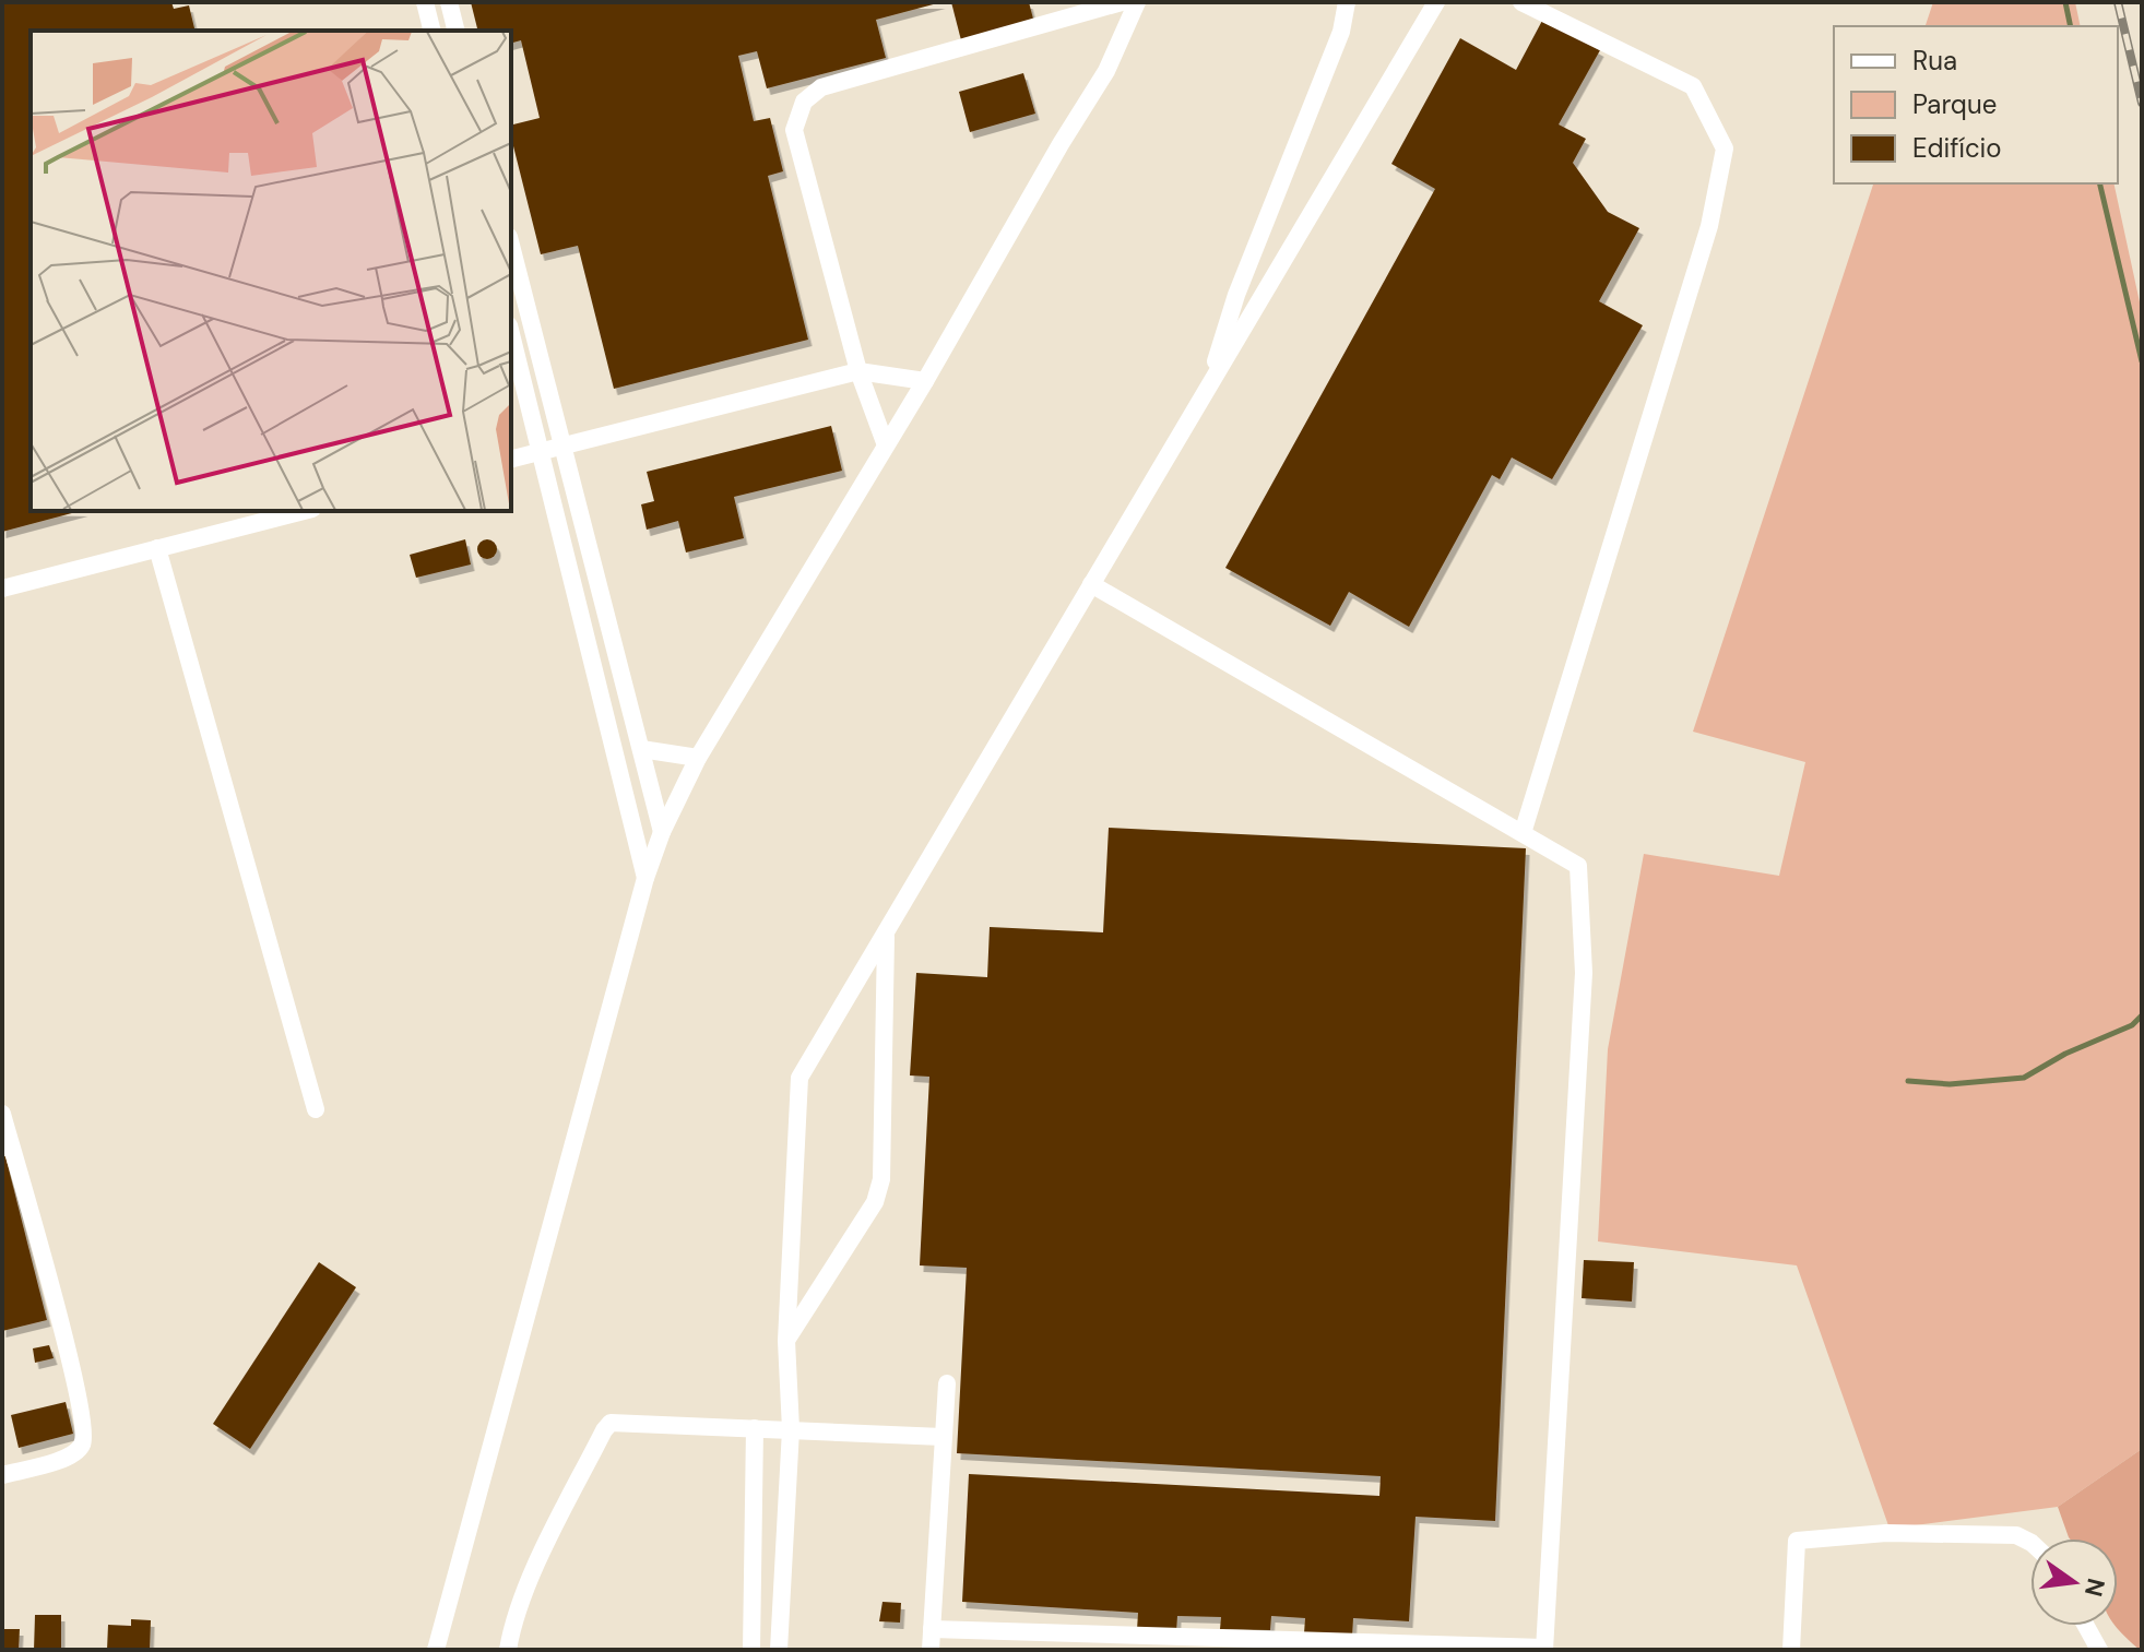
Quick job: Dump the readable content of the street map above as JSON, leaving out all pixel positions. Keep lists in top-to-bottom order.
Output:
{
  "legend": ["Rua", "Parque", "Edifício"],
  "north": "right"
}
